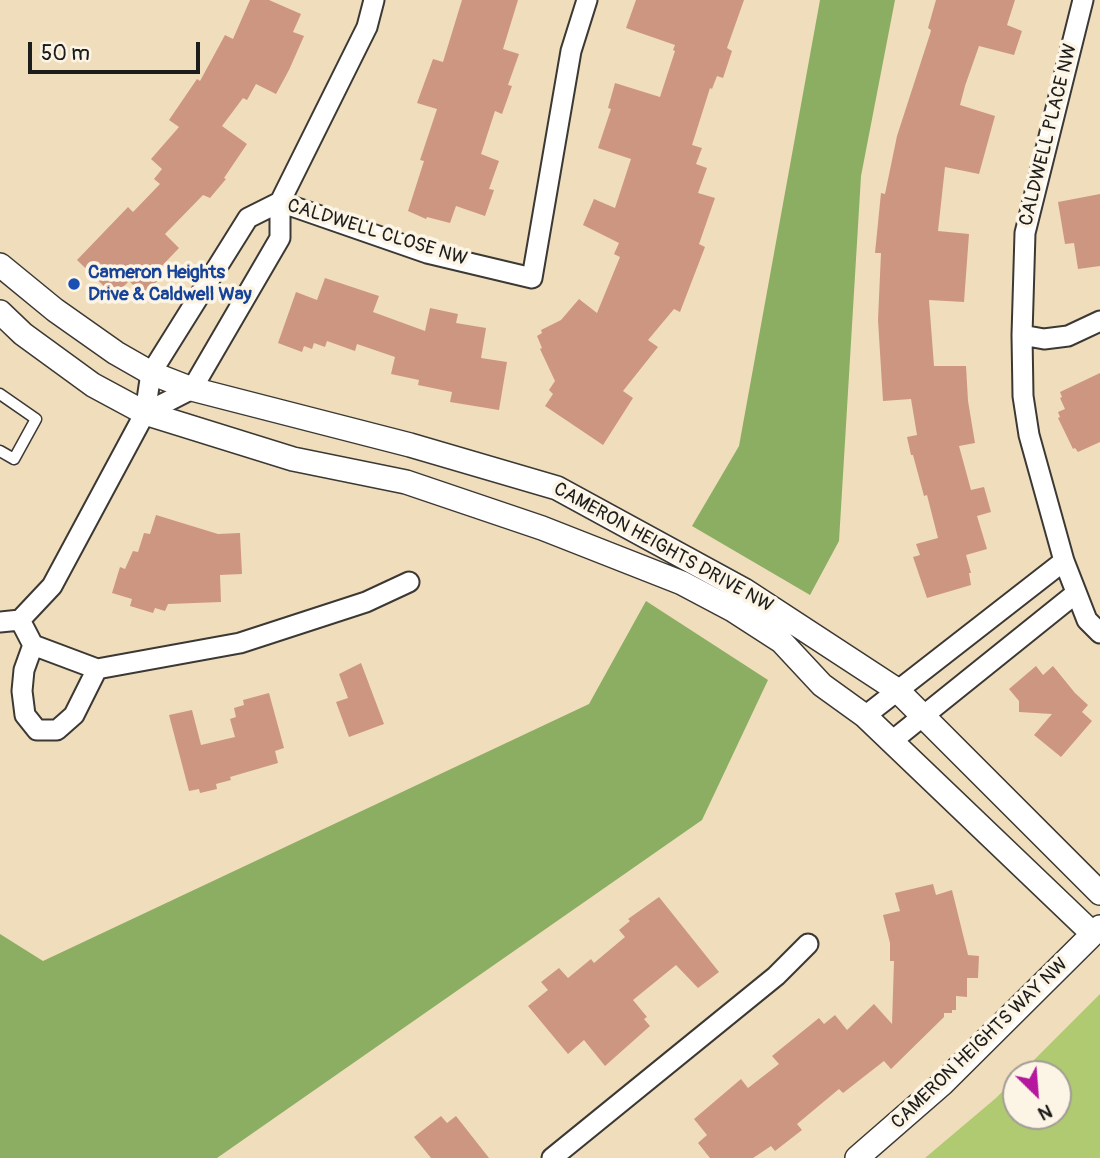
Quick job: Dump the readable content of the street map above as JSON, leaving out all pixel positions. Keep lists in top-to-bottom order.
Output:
{
  "streets": {
    "street": [
      "CALDWELL PLACE NW",
      "CALDWELL CLOSE NW",
      "CAMERON HEIGHTS DRIVE NW",
      "CAMERON HEIGHTS WAY NW"
    ]
  },
  "crossings": [
    ["CALDWELL CLOSE NW", "CAMERON HEIGHTS DRIVE NW"],
    ["CAMERON HEIGHTS DRIVE NW", "CAMERON HEIGHTS WAY NW"]
  ],
  "places": ["Cameron Heights Drive & Caldwell Way"],
  "scale_bar": "50 m",
  "north": "bottom right"
}
